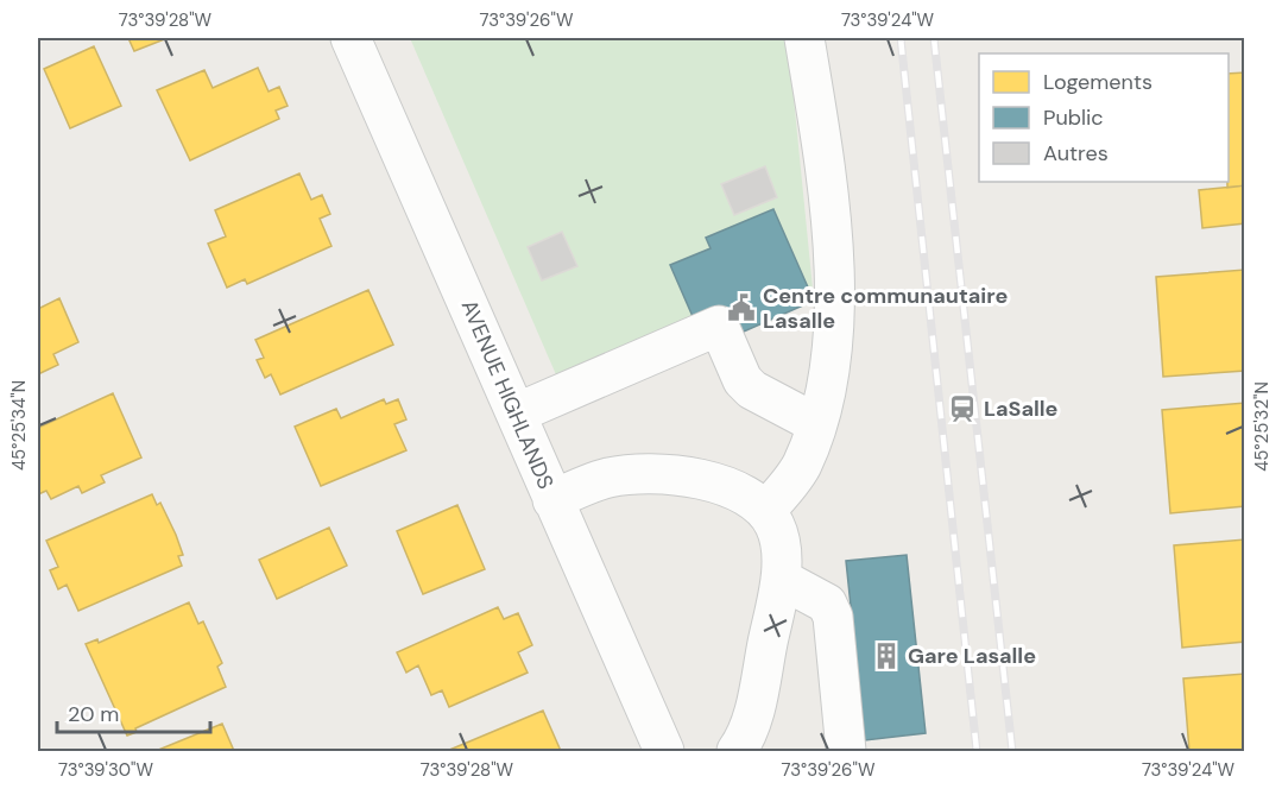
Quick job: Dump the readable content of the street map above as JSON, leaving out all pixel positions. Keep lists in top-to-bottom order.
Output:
{
  "streets": {
    "street": ["AVENUE HIGHLANDS"]
  },
  "places": {
    "public building": ["Centre communautaire Lasalle"],
    "station": ["LaSalle"],
    "building": ["Gare Lasalle"]
  },
  "legend": ["Logements", "Public", "Autres"],
  "scale_bar": "20 m",
  "coordinates": [
    "73°39'28\"W",
    "73°39'26\"W",
    "73°39'24\"W",
    "45°25'34\"N",
    "45°25'32\"N",
    "73°39'30\"W"
  ]
}
